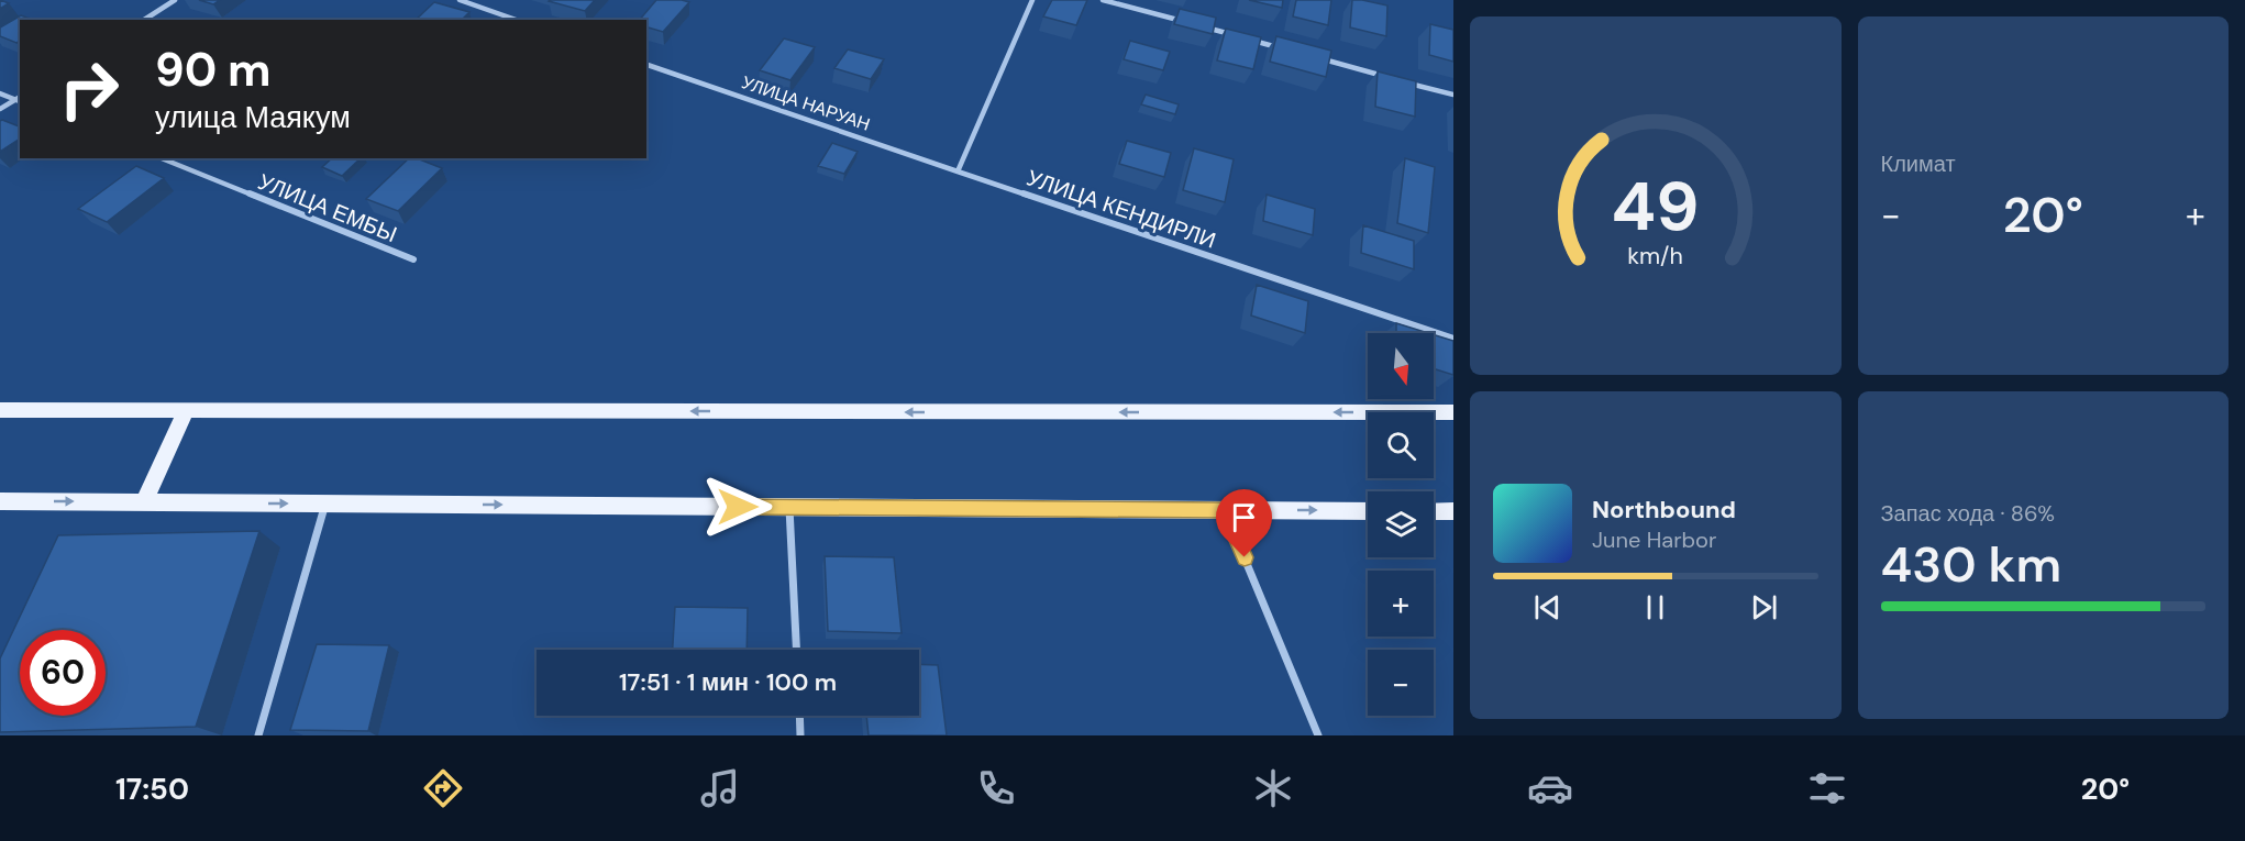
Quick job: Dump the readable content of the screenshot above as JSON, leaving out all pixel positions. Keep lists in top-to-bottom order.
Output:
{
  "streets": {
    "street": ["УЛИЦА НАРУАН", "УЛИЦА ЕМБЫ", "УЛИЦА КЕНДИРЛИ"]
  },
  "crossings": [
    ["УЛИЦА НАРУАН", "УЛИЦА КЕНДИРЛИ"]
  ],
  "north": "bottom",
  "page": {
    "tile": [
      "Климат",
      ["Запас хода · 86%", "430 km"]
    ],
    "turn": ["90 m", "улица Маякум"],
    "heat": ["−", "20°", "+"],
    "map_buttons": ["+", "−"],
    "song": ["Northbound", "June Harbor"],
    "limit": "60",
    "trip": "17:51 · 1 мин · 100 m",
    "tabs": ["17:50", "20°"],
    "gauge": ["49", "km/h"]
  }
}
